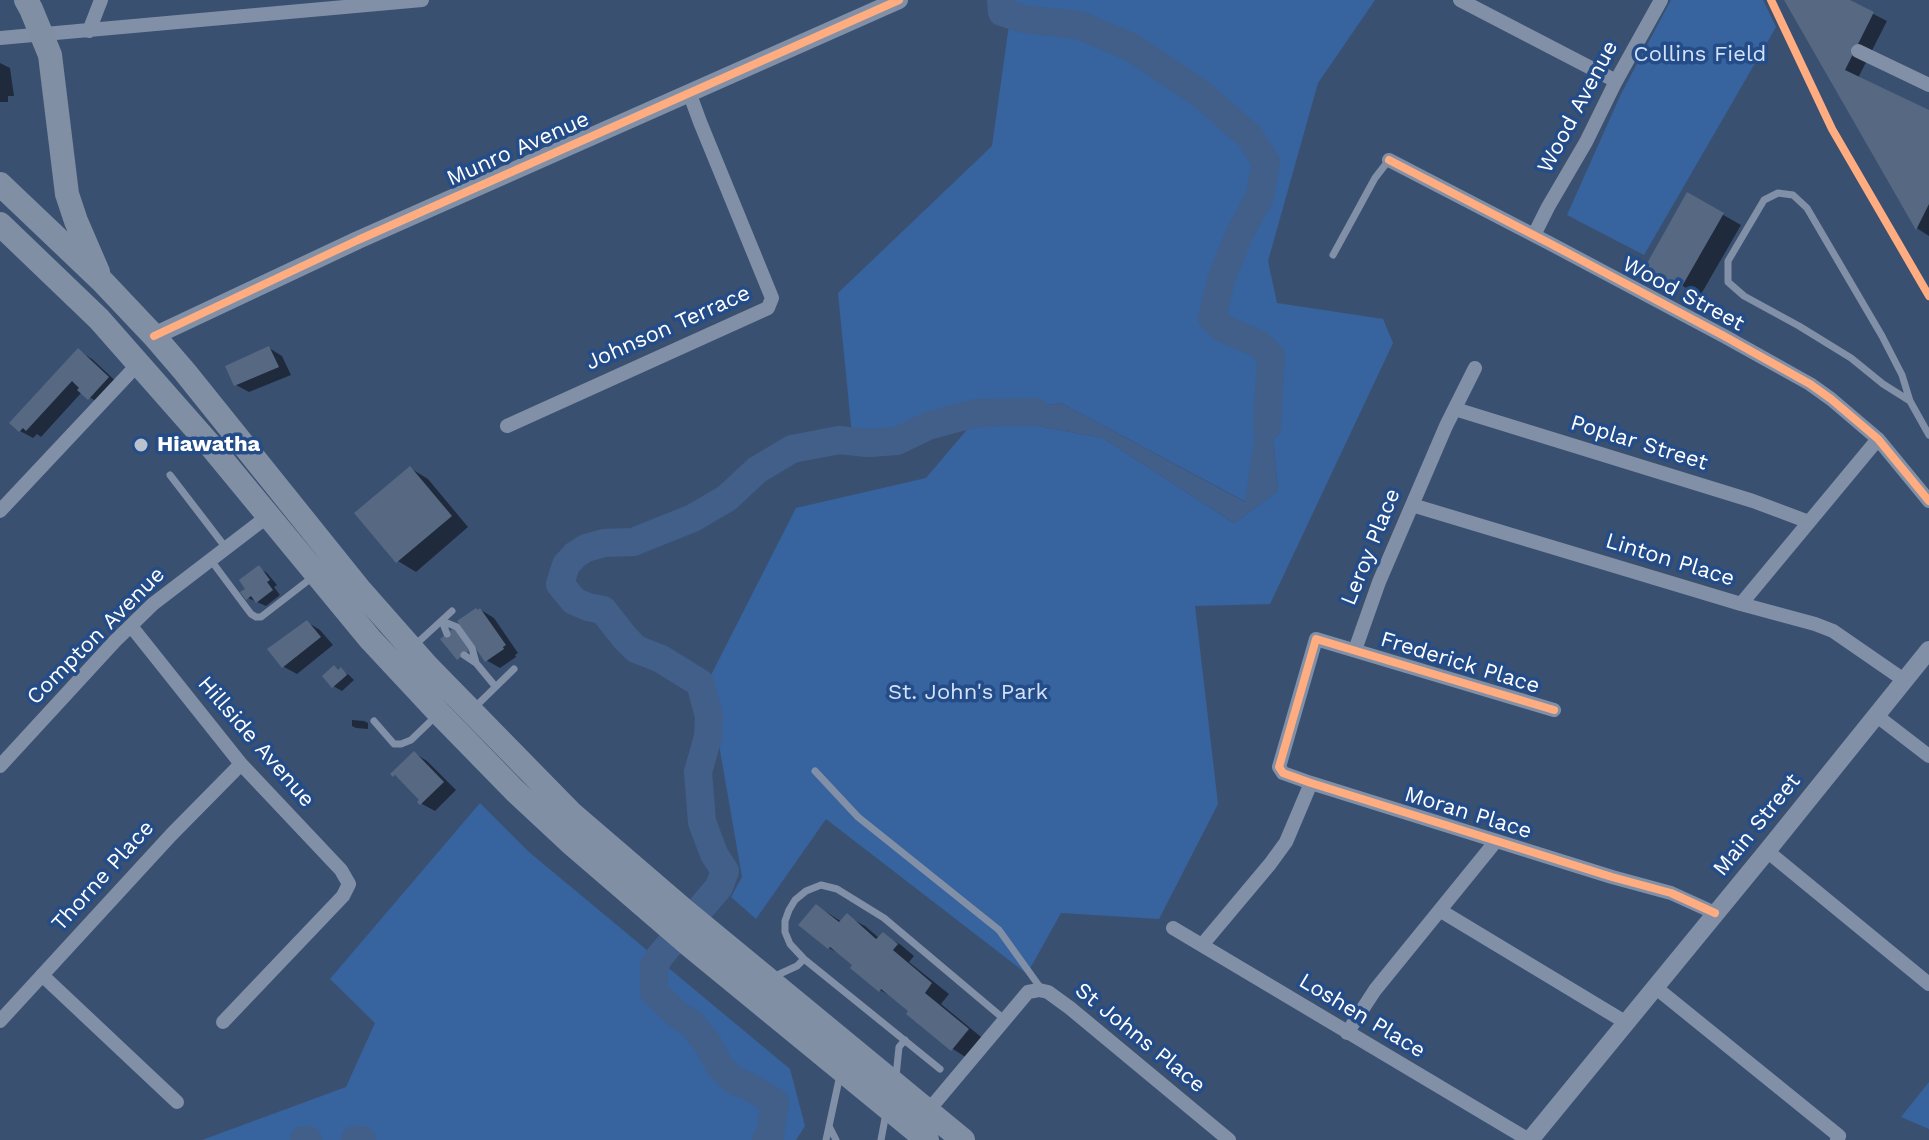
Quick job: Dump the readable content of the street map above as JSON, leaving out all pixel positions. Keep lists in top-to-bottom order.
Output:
{
  "streets": {
    "street": [
      "Wood Avenue",
      "Munro Avenue",
      "Wood Street",
      "Johnson Terrace",
      "Poplar Street",
      "Leroy Place",
      "Linton Place",
      "Compton Avenue",
      "Frederick Place",
      "Hillside Avenue",
      "Moran Place",
      "Main Street",
      "Thorne Place",
      "Loshen Place",
      "St Johns Place"
    ]
  },
  "crossings": [
    ["Wood Avenue", "Wood Street"],
    ["Munro Avenue", "Johnson Terrace"],
    ["Poplar Street", "Leroy Place"],
    ["Leroy Place", "Linton Place"],
    ["Leroy Place", "Frederick Place"],
    ["Leroy Place", "Moran Place"],
    ["Linton Place", "Main Street"],
    ["Compton Avenue", "Hillside Avenue"],
    ["Frederick Place", "Moran Place"],
    ["Hillside Avenue", "Thorne Place"],
    ["Moran Place", "Main Street"],
    ["Main Street", "Loshen Place"]
  ],
  "parks": ["Collins Field", "St. John's Park"],
  "places": ["Hiawatha"]
}
